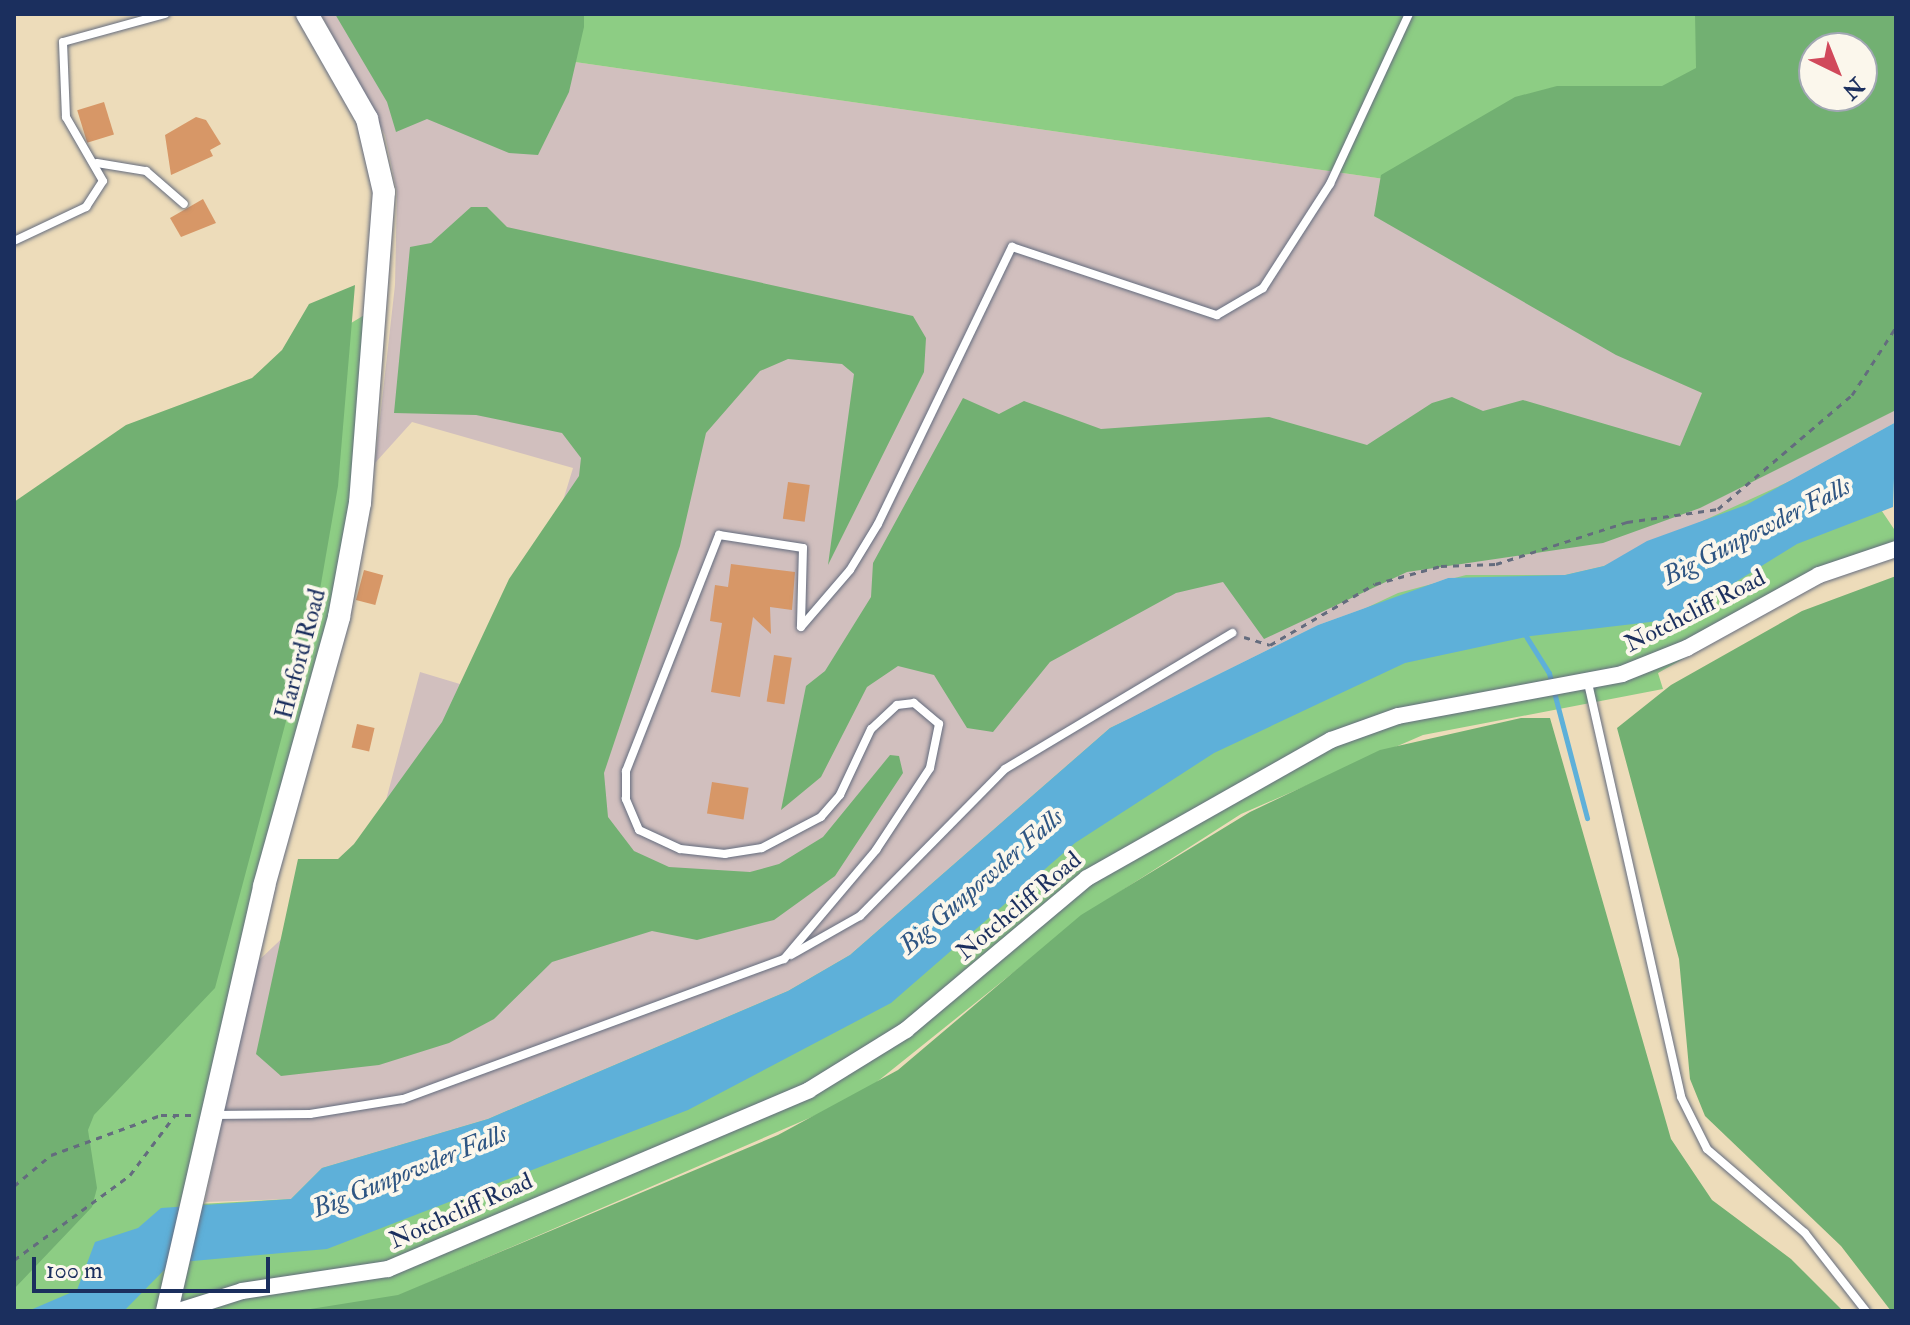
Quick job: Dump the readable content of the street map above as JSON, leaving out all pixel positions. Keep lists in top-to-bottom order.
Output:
{
  "streets": {
    "main road": ["Harford Road"],
    "street": ["Notchcliff Road"]
  },
  "water": ["Big Gunpowder Falls"],
  "scale_bar": "100 m",
  "north": "bottom right"
}
